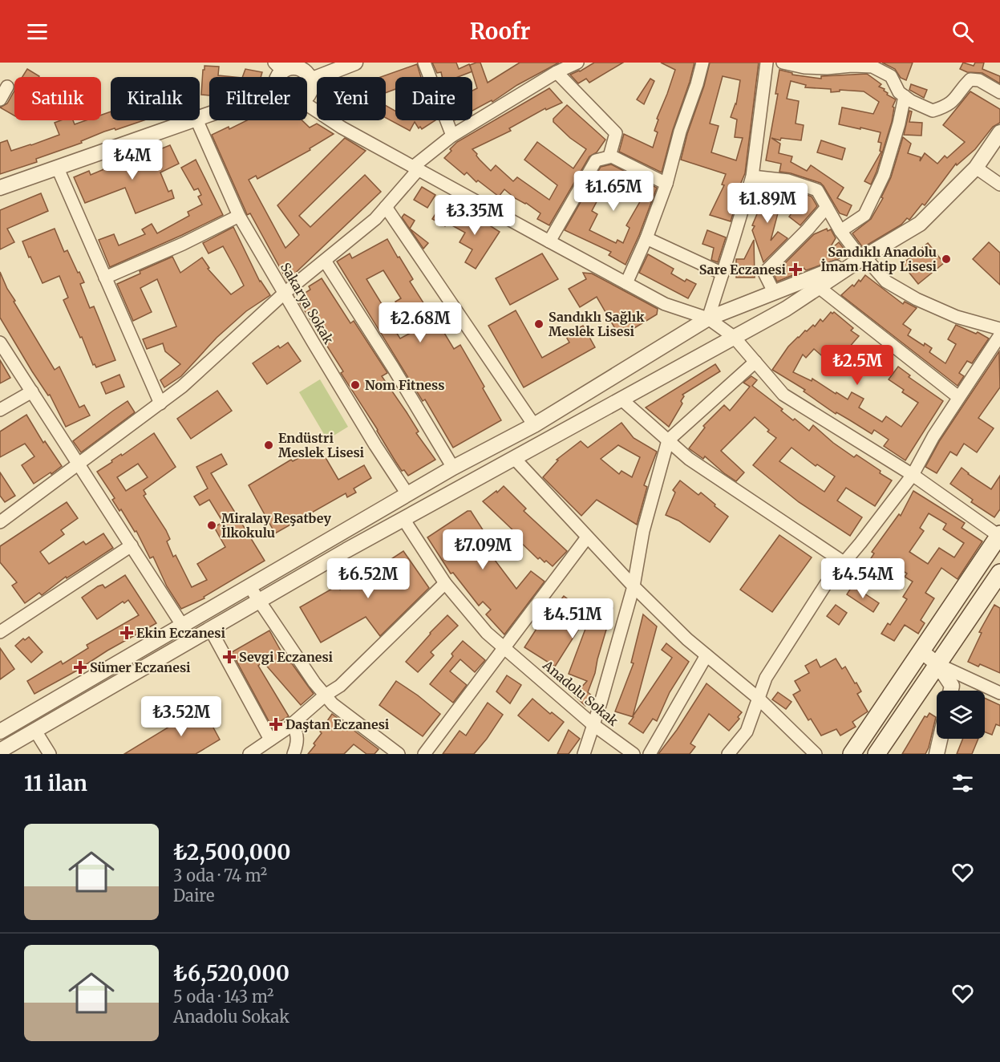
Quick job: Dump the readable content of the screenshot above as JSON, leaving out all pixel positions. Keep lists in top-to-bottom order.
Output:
{
  "streets": {
    "street": ["Sakarya Sokak", "Anadolu Sokak"]
  },
  "places": {
    "other": [
      "Sandıklı Anadolu İmam Hatip Lisesi",
      "Sandıklı Sağlık Meslek Lisesi",
      "Nom Fitness",
      "Endüstri Meslek Lisesi",
      "Miralay Reşatbey İlkokulu"
    ],
    "health": [
      "Sare Eczanesi",
      "Ekin Eczanesi",
      "Sevgi Eczanesi",
      "Sümer Eczanesi",
      "Daştan Eczanesi"
    ]
  },
  "page": {
    "header": "Roofr",
    "chip": [
      "Satılık",
      "Kiralık",
      "Filtreler",
      "Yeni",
      "Daire"
    ],
    "price": [
      "₺4M",
      "₺1.65M",
      "₺1.89M",
      "₺3.35M",
      "₺2.68M",
      "₺2.5M",
      "₺7.09M",
      "₺6.52M",
      "₺4.54M",
      "₺4.51M",
      "₺3.52M"
    ],
    "heading": "11 ilan",
    "list": [
      {
        "name": "₺2,500,000",
        "note": "3 oda · 74 m² · Daire"
      },
      {
        "name": "₺6,520,000",
        "note": "5 oda · 143 m² · Anadolu Sokak"
      }
    ]
  }
}
